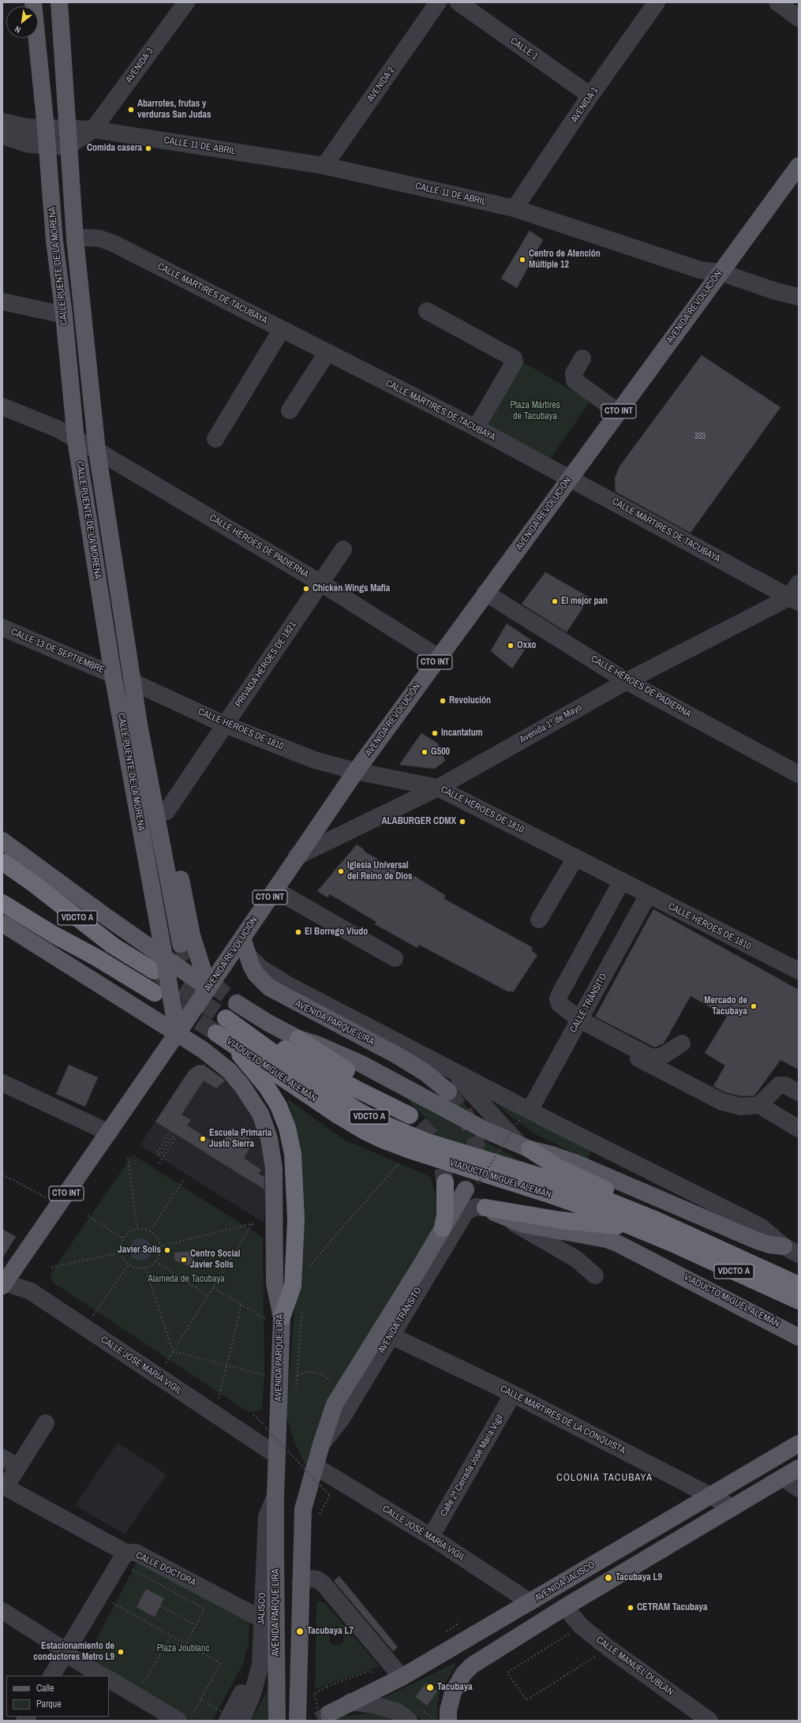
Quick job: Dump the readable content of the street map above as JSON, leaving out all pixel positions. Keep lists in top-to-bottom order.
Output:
{
  "streets": {
    "highway": ["VDCTO A", "VIADUCTO MIGUEL ALEMÁN"],
    "main road": [
      "CALLE PUENTE DE LA MORENA",
      "AVENIDA REVOLUCIÓN",
      "CTO INT",
      "AVENIDA PARQUE LIRA",
      "AVENIDA JALISCO"
    ],
    "street": [
      "CALLE 1",
      "AVENIDA 3",
      "AVENIDA 2",
      "AVENIDA 1",
      "CALLE 11 DE ABRIL",
      "CALLE MÁRTIRES DE TACUBAYA",
      "CALLE HÉROES DE PADIERNA",
      "CALLE 13 DE SEPTIEMBRE",
      "PRIVADA HÉROES DE 1821",
      "Avenida 1º de Mayo",
      "CALLE HÉROES DE 1810",
      "CALLE TRÁNSITO",
      "AVENIDA TRÁNSITO",
      "CALLE JOSÉ MARÍA VIGIL",
      "CALLE MÁRTIRES DE LA CONQUISTA",
      "Calle 2ª Cerrada José María Vigil",
      "CALLE DOCTORA",
      "JALISCO",
      "CALLE MANUEL DUBLÁN"
    ]
  },
  "crossings": [
    ["CALLE 1", "AVENIDA 1"],
    ["AVENIDA 3", "CALLE 11 DE ABRIL"],
    ["AVENIDA 2", "CALLE 11 DE ABRIL"],
    ["AVENIDA 1", "CALLE 11 DE ABRIL"],
    ["CALLE 11 DE ABRIL", "CALLE PUENTE DE LA MORENA"],
    ["CALLE 11 DE ABRIL", "AVENIDA REVOLUCIÓN"],
    ["CALLE PUENTE DE LA MORENA", "CALLE MÁRTIRES DE TACUBAYA"],
    ["CALLE PUENTE DE LA MORENA", "AVENIDA REVOLUCIÓN"],
    ["CALLE PUENTE DE LA MORENA", "CALLE HÉROES DE PADIERNA"],
    ["CALLE PUENTE DE LA MORENA", "CALLE 13 DE SEPTIEMBRE"],
    ["CALLE PUENTE DE LA MORENA", "PRIVADA HÉROES DE 1821"],
    ["CALLE PUENTE DE LA MORENA", "CALLE HÉROES DE 1810"],
    ["CALLE PUENTE DE LA MORENA", "AVENIDA PARQUE LIRA"],
    ["CALLE MÁRTIRES DE TACUBAYA", "AVENIDA REVOLUCIÓN"],
    ["CALLE MÁRTIRES DE TACUBAYA", "Avenida 1º de Mayo"],
    ["AVENIDA REVOLUCIÓN", "CALLE HÉROES DE PADIERNA"],
    ["AVENIDA REVOLUCIÓN", "Avenida 1º de Mayo"],
    ["AVENIDA REVOLUCIÓN", "CALLE HÉROES DE 1810"],
    ["AVENIDA REVOLUCIÓN", "AVENIDA PARQUE LIRA"],
    ["AVENIDA REVOLUCIÓN", "CALLE JOSÉ MARÍA VIGIL"],
    ["CALLE HÉROES DE PADIERNA", "PRIVADA HÉROES DE 1821"],
    ["CALLE HÉROES DE PADIERNA", "Avenida 1º de Mayo"],
    ["PRIVADA HÉROES DE 1821", "CALLE HÉROES DE 1810"],
    ["Avenida 1º de Mayo", "CALLE HÉROES DE 1810"],
    ["CALLE HÉROES DE 1810", "CALLE TRÁNSITO"],
    ["AVENIDA PARQUE LIRA", "CALLE JOSÉ MARÍA VIGIL"],
    ["AVENIDA PARQUE LIRA", "JALISCO"],
    ["VIADUCTO MIGUEL ALEMÁN", "AVENIDA TRÁNSITO"],
    ["AVENIDA TRÁNSITO", "CALLE MÁRTIRES DE LA CONQUISTA"],
    ["CALLE JOSÉ MARÍA VIGIL", "Calle 2ª Cerrada José María Vigil"],
    ["CALLE JOSÉ MARÍA VIGIL", "AVENIDA JALISCO"],
    ["CALLE MÁRTIRES DE LA CONQUISTA", "Calle 2ª Cerrada José María Vigil"],
    ["CALLE MÁRTIRES DE LA CONQUISTA", "AVENIDA JALISCO"],
    ["CALLE DOCTORA", "JALISCO"]
  ],
  "districts": ["COLONIA TACUBAYA"],
  "parks": ["Plaza Mártires de Tacubaya", "Alameda de Tacubaya", "Plaza Joublanc"],
  "places": [
    "Abarrotes, frutas y verduras San Judas",
    "Comida casera",
    "Centro de Atención Múltiple 12",
    "Chicken Wings Mafia",
    "El mejor pan",
    "Oxxo",
    "Revolución",
    "Incantatum",
    "G500",
    "ALABURGER CDMX",
    "Iglesia Universal del Reino de Dios",
    "El Borrego Viudo",
    "Mercado de Tacubaya",
    "Escuela Primaria Justo Sierra",
    "Javier Solís",
    "Centro Social Javier Solís",
    "Tacubaya L9",
    "CETRAM Tacubaya",
    "Tacubaya L7",
    "Estacionamiento de conductores Metro L9",
    "Tacubaya"
  ],
  "house_numbers": ["333"],
  "legend": ["Calle", "Parque"],
  "north": "bottom left"
}
